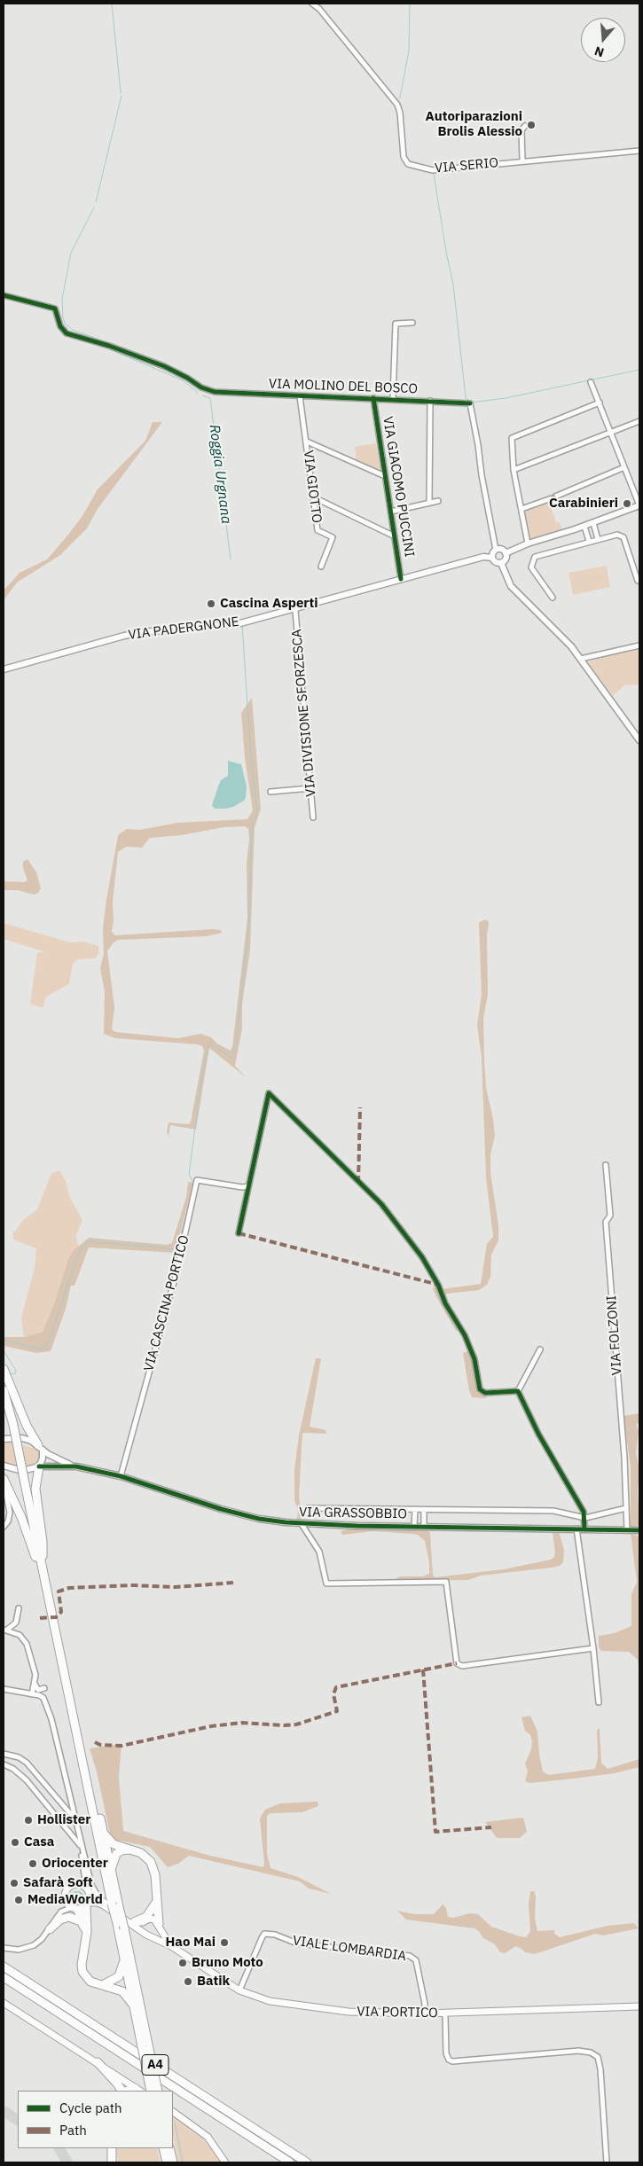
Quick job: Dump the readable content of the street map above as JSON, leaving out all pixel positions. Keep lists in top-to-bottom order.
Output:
{
  "streets": {
    "highway": ["A4"],
    "main road": ["VIA PORTICO"],
    "street": [
      "VIA SERIO",
      "VIA MOLINO DEL BOSCO",
      "VIA GIOTTO",
      "VIA GIACOMO PUCCINI",
      "VIA PADERGNONE",
      "VIA DIVISIONE SFORZESCA",
      "VIA CASCINA PORTICO",
      "VIA FOLZONI",
      "VIA GRASSOBBIO",
      "VIALE LOMBARDIA"
    ]
  },
  "crossings": [
    ["VIA MOLINO DEL BOSCO", "VIA GIOTTO"],
    ["VIA MOLINO DEL BOSCO", "VIA GIACOMO PUCCINI"],
    ["VIA MOLINO DEL BOSCO", "VIA PADERGNONE"],
    ["VIA GIACOMO PUCCINI", "VIA PADERGNONE"],
    ["VIA PADERGNONE", "VIA DIVISIONE SFORZESCA"],
    ["VIA CASCINA PORTICO", "VIA GRASSOBBIO"],
    ["VIA FOLZONI", "VIA GRASSOBBIO"],
    ["VIALE LOMBARDIA", "VIA PORTICO"]
  ],
  "water": ["Roggia Urgnana"],
  "places": [
    "Autoriparazioni Brolis Alessio",
    "Carabinieri",
    "Cascina Asperti",
    "Hollister",
    "Casa",
    "Oriocenter",
    "Safarà Soft",
    "MediaWorld",
    "Hao Mai",
    "Bruno Moto",
    "Batik"
  ],
  "legend": ["Cycle path", "Path"],
  "north": "bottom"
}
